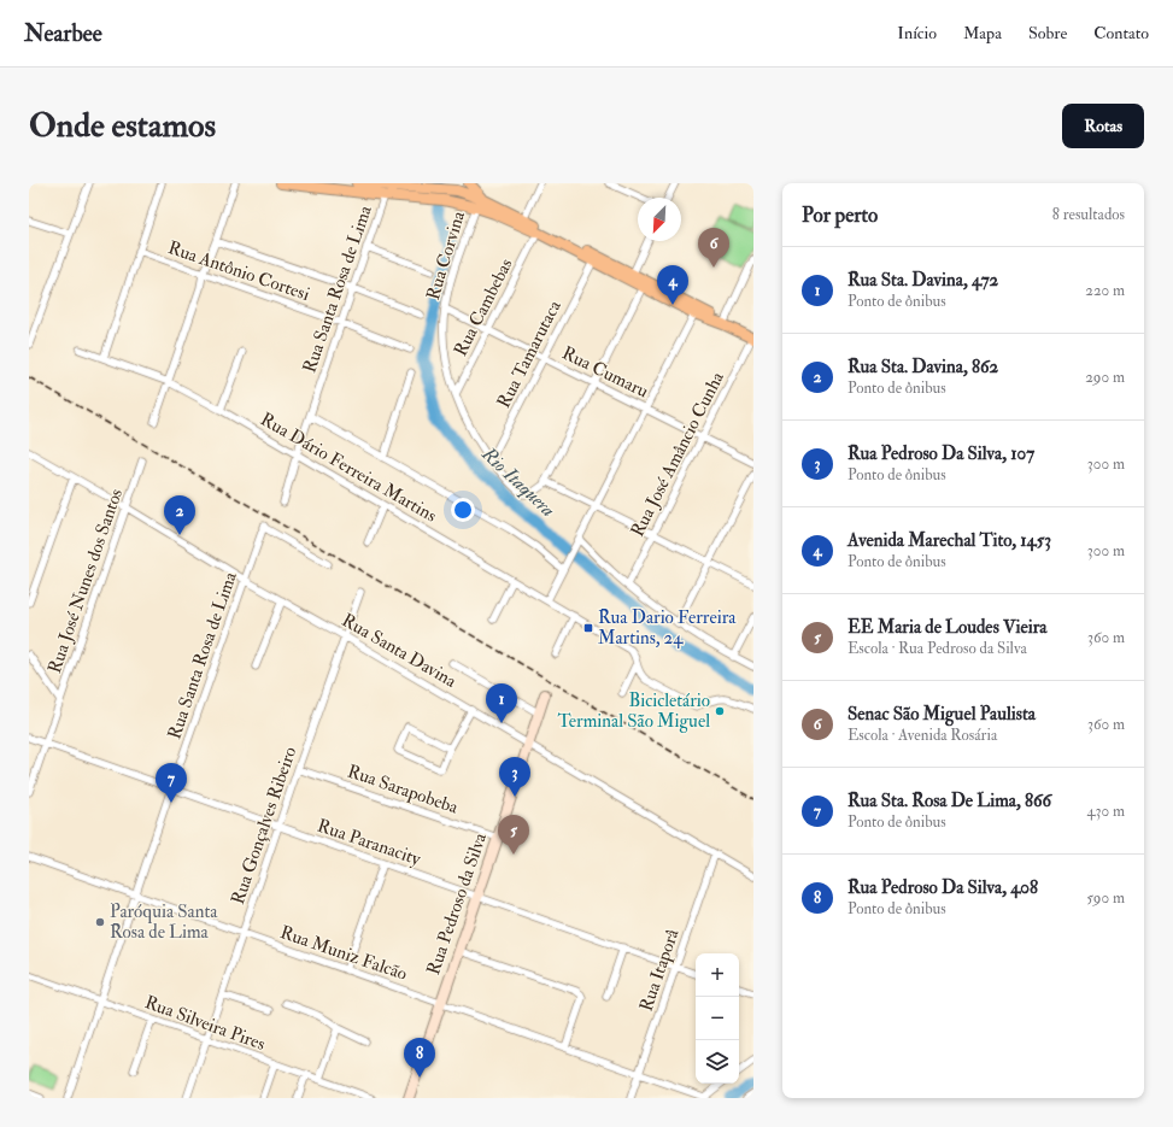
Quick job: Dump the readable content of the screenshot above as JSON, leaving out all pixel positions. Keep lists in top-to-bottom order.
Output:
{
  "streets": {
    "street": [
      "Rua Corvina",
      "Rua Antônio Cortesi",
      "Rua Santa Rosa de Lima",
      "Rua Cambebas",
      "Rua Tamarutaca",
      "Rua Cumaru",
      "Rua José Amâncio Cunha",
      "Rua Dário Ferreira Martins",
      "Rua José Nunes dos Santos",
      "Rua Santa Davina",
      "Rua Sarapobeba",
      "Rua Gonçalves Ribeiro",
      "Rua Paranacity",
      "Rua Pedroso da Silva",
      "Rua Muniz Falcão",
      "Rua Itaporâ",
      "Rua Silveira Pires"
    ]
  },
  "crossings": [
    ["Rua Corvina", "Rua Cambebas"],
    ["Rua Corvina", "Rua Tamarutaca"],
    ["Rua Corvina", "Rua Cumaru"],
    ["Rua Antônio Cortesi", "Rua Santa Rosa de Lima"],
    ["Rua Santa Rosa de Lima", "Rua Dário Ferreira Martins"],
    ["Rua Santa Rosa de Lima", "Rua Santa Davina"],
    ["Rua Santa Rosa de Lima", "Rua Paranacity"],
    ["Rua Santa Rosa de Lima", "Rua Muniz Falcão"],
    ["Rua Santa Rosa de Lima", "Rua Silveira Pires"],
    ["Rua Cambebas", "Rua Cumaru"],
    ["Rua Tamarutaca", "Rua Cumaru"],
    ["Rua Cumaru", "Rua José Amâncio Cunha"],
    ["Rua José Nunes dos Santos", "Rua Santa Davina"],
    ["Rua José Nunes dos Santos", "Rua Paranacity"],
    ["Rua Santa Davina", "Rua Gonçalves Ribeiro"],
    ["Rua Santa Davina", "Rua Pedroso da Silva"],
    ["Rua Santa Davina", "Rua Itaporâ"],
    ["Rua Sarapobeba", "Rua Gonçalves Ribeiro"],
    ["Rua Sarapobeba", "Rua Pedroso da Silva"],
    ["Rua Gonçalves Ribeiro", "Rua Paranacity"],
    ["Rua Gonçalves Ribeiro", "Rua Muniz Falcão"],
    ["Rua Gonçalves Ribeiro", "Rua Silveira Pires"],
    ["Rua Paranacity", "Rua Pedroso da Silva"],
    ["Rua Paranacity", "Rua Itaporâ"],
    ["Rua Pedroso da Silva", "Rua Muniz Falcão"],
    ["Rua Muniz Falcão", "Rua Itaporâ"]
  ],
  "water": ["Rio Itaquera"],
  "places": {
    "transit": ["Rua Dario Ferreira Martins, 24"],
    "other": ["Bicicletário Terminal São Miguel", "Paróquia Santa Rosa de Lima"]
  },
  "north": "bottom left",
  "page": {
    "header": "Nearbee",
    "nav": [
      "Início",
      "Mapa",
      "Sobre",
      "Contato"
    ],
    "buttons": "Rotas",
    "title": "Onde estamos",
    "heading": ["Por perto", "8 resultados"],
    "pins": [
      "6",
      "4",
      "2",
      "1",
      "3",
      "7",
      "5",
      "8"
    ],
    "list": [
      {
        "mark": "1",
        "name": "Rua Sta. Davina, 472",
        "note": "Ponto de ônibus",
        "value": "220 m"
      },
      {
        "mark": "2",
        "name": "Rua Sta. Davina, 862",
        "note": "Ponto de ônibus",
        "value": "290 m"
      },
      {
        "mark": "3",
        "name": "Rua Pedroso Da Silva, 107",
        "note": "Ponto de ônibus",
        "value": "300 m"
      },
      {
        "mark": "4",
        "name": "Avenida Marechal Tito, 1453",
        "note": "Ponto de ônibus",
        "value": "300 m"
      },
      {
        "mark": "5",
        "name": "EE Maria de Loudes Vieira",
        "note": "Escola · Rua Pedroso da Silva",
        "value": "360 m"
      },
      {
        "mark": "6",
        "name": "Senac São Miguel Paulista",
        "note": "Escola · Avenida Rosária",
        "value": "360 m"
      },
      {
        "mark": "7",
        "name": "Rua Sta. Rosa De Lima, 866",
        "note": "Ponto de ônibus",
        "value": "430 m"
      },
      {
        "mark": "8",
        "name": "Rua Pedroso Da Silva, 408",
        "note": "Ponto de ônibus",
        "value": "590 m"
      }
    ],
    "map_buttons": ["+", "−"]
  }
}
